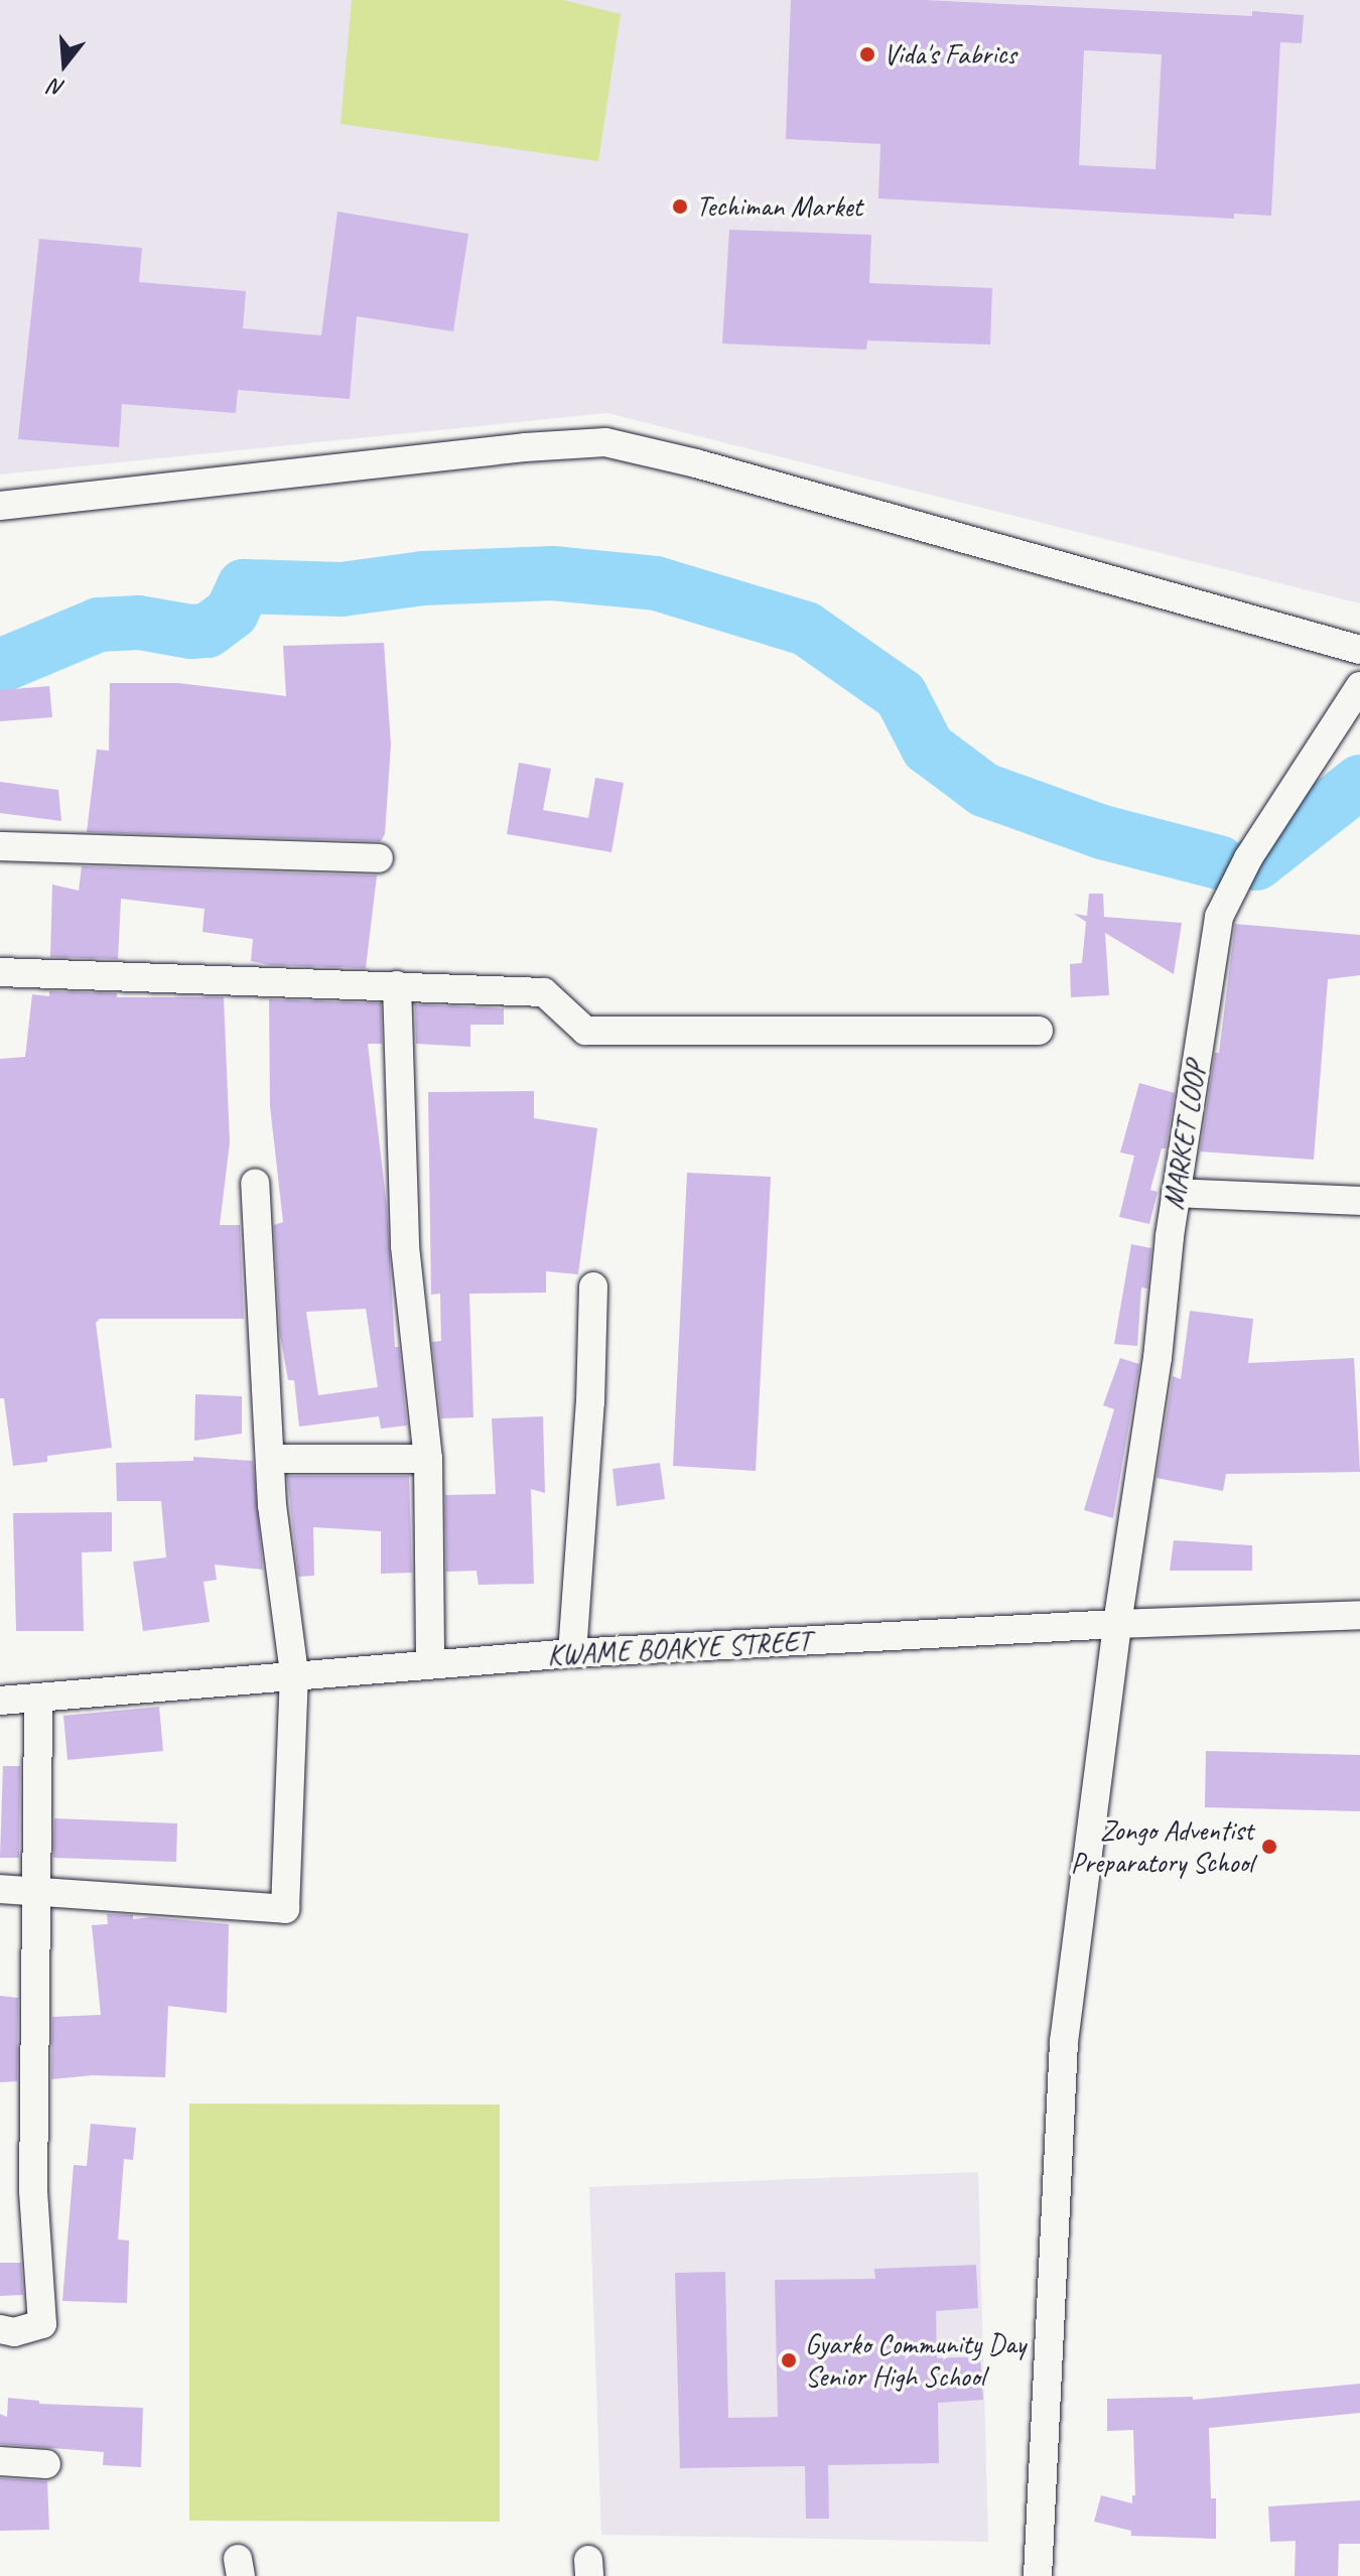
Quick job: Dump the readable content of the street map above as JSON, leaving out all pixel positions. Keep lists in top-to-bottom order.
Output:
{
  "streets": {
    "street": ["MARKET LOOP", "KWAME BOAKYE STREET"]
  },
  "crossings": [
    ["MARKET LOOP", "KWAME BOAKYE STREET"]
  ],
  "places": [
    "Vida's Fabrics",
    "Techiman Market",
    "Zongo Adventist Preparatory School",
    "Gyarko Community Day Senior High School"
  ],
  "north": "bottom"
}
